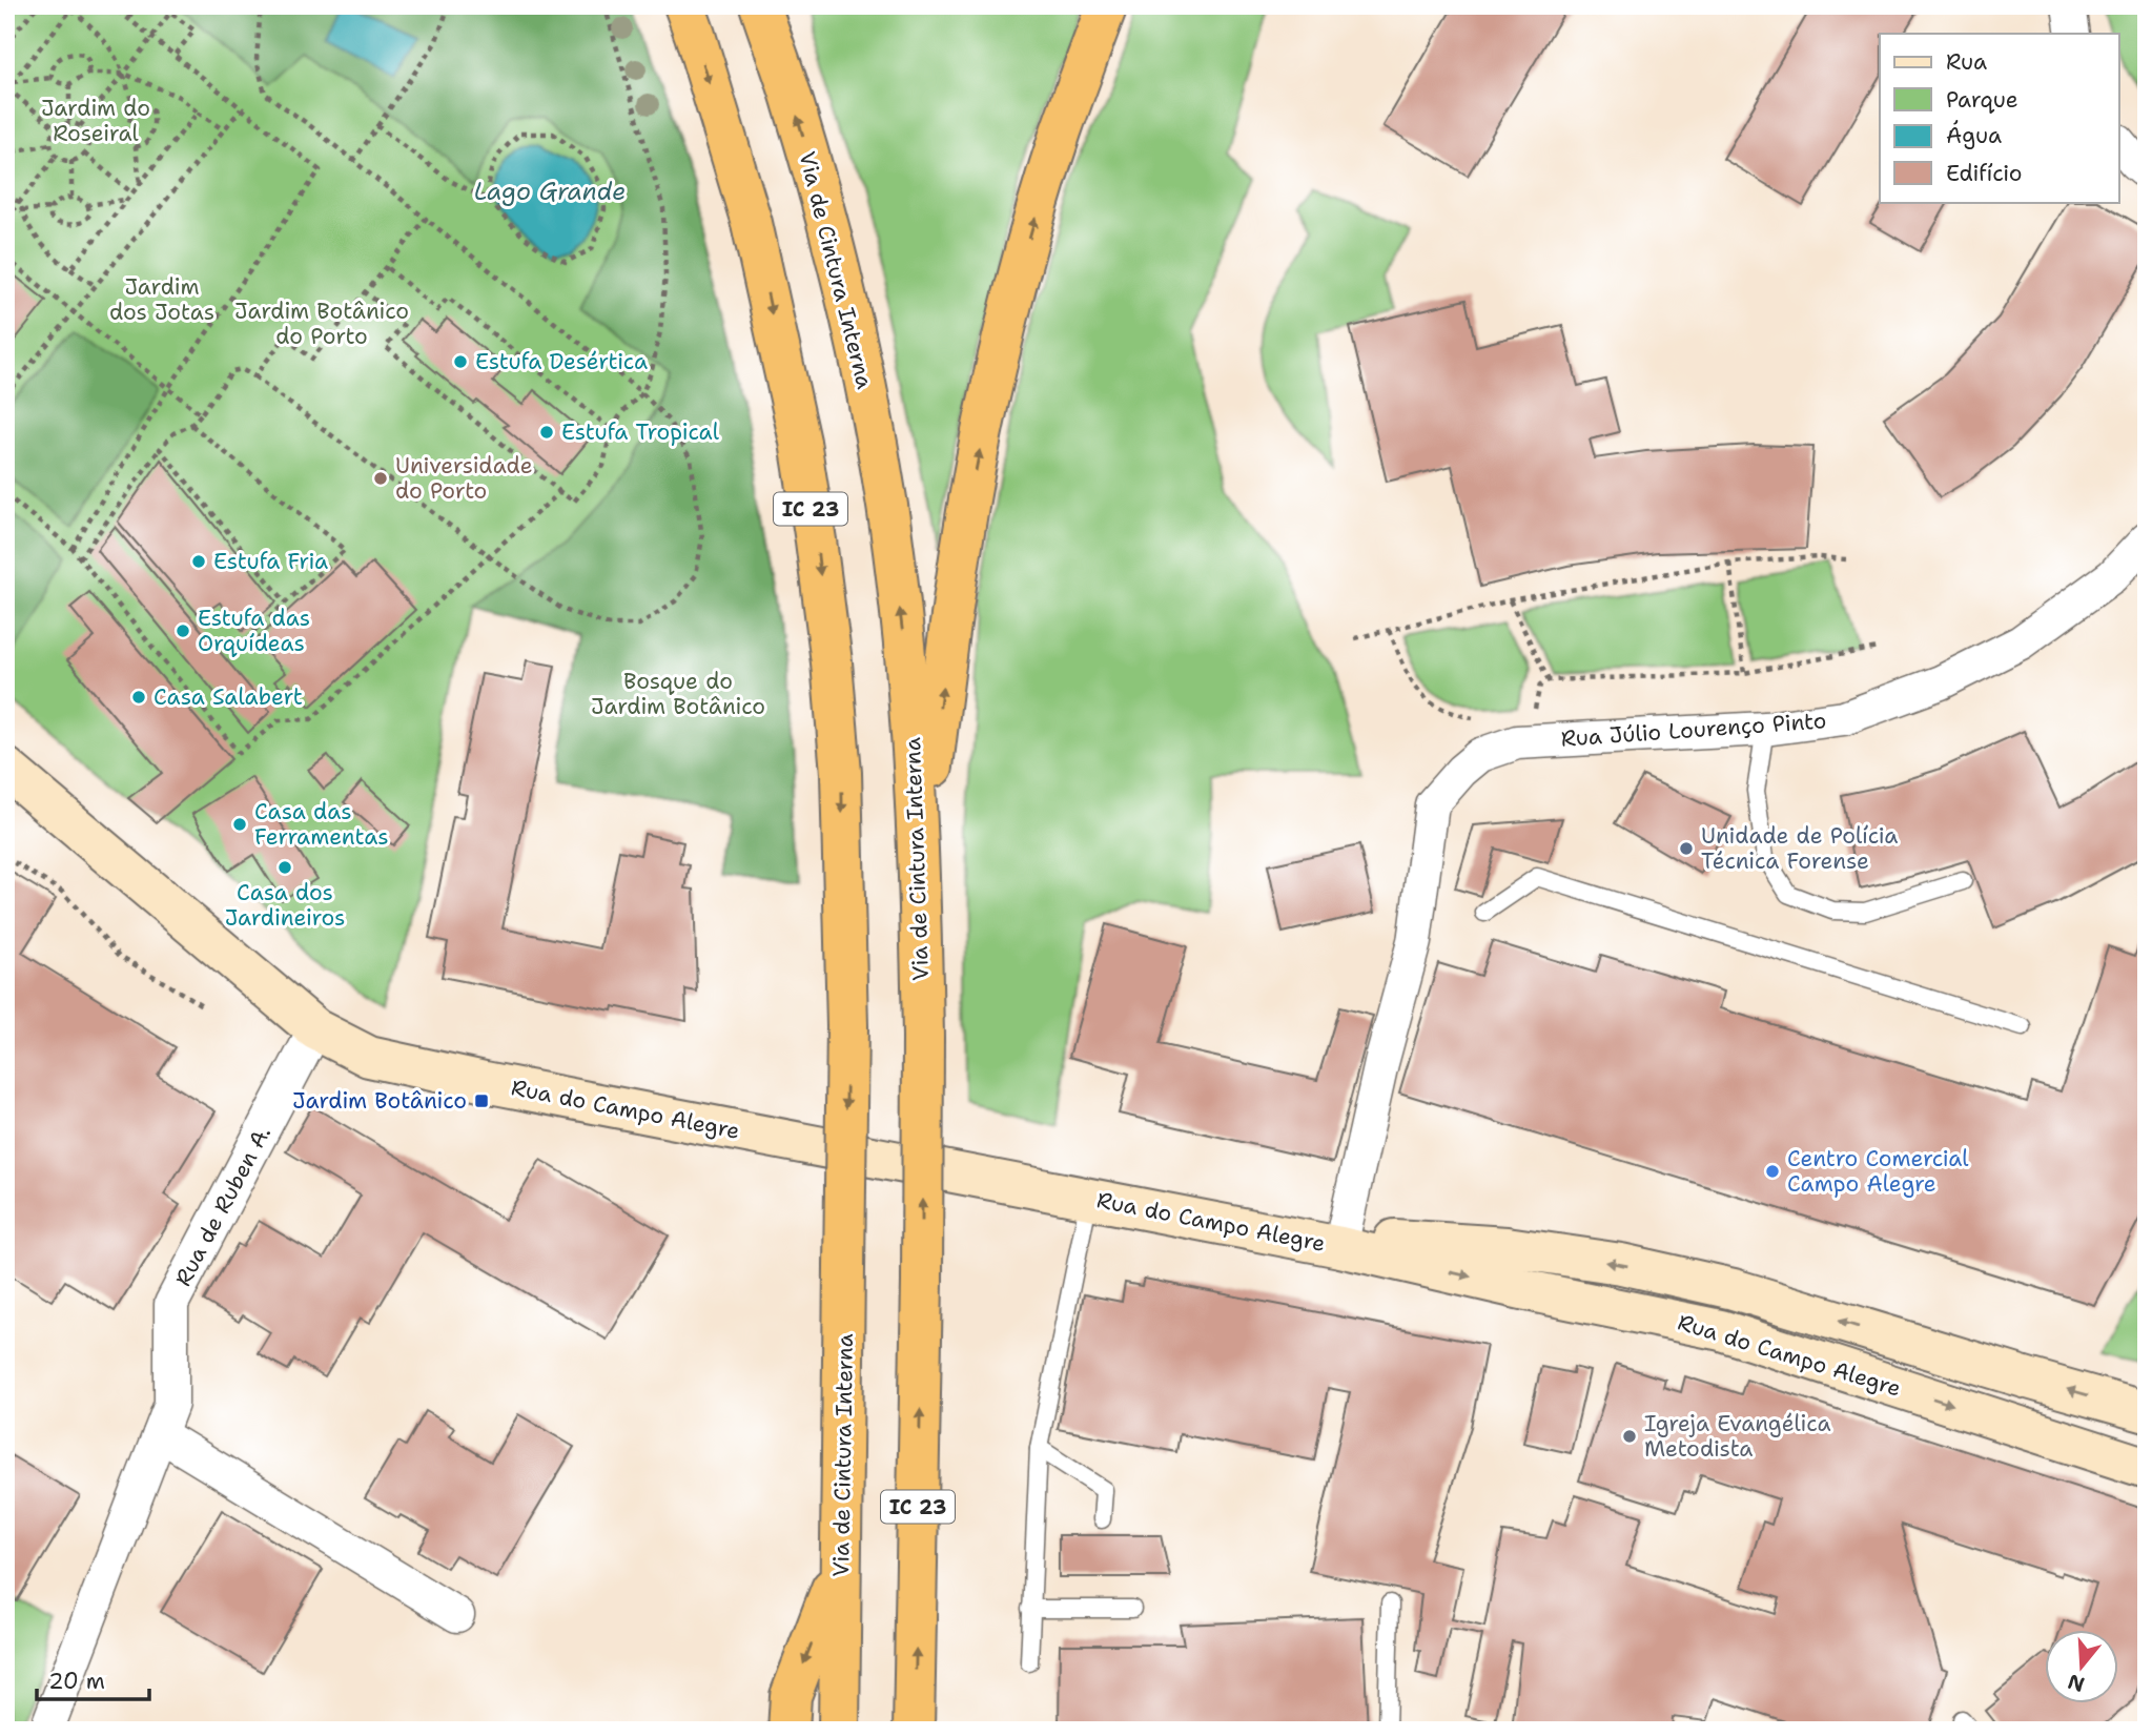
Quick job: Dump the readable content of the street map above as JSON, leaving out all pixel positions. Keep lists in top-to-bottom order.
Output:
{
  "streets": {
    "highway": ["Via de Cintura Interna", "IC 23"],
    "main road": ["Rua do Campo Alegre"],
    "street": ["Rua Júlio Lourenço Pinto", "Rua de Ruben A."]
  },
  "crossings": [
    ["Rua Júlio Lourenço Pinto", "Rua do Campo Alegre"],
    ["Rua do Campo Alegre", "Rua de Ruben A."]
  ],
  "water": ["Lago Grande"],
  "parks": [
    "Jardim do Roseiral",
    "Jardim dos Jotas",
    "Jardim Botânico do Porto",
    "Bosque do Jardim Botânico"
  ],
  "places": {
    "other": [
      "Estufa Desértica",
      "Estufa Tropical",
      "Universidade do Porto",
      "Estufa Fria",
      "Estufa das Orquídeas",
      "Casa Salabert",
      "Casa das Ferramentas",
      "Unidade de Polícia Técnica Forense",
      "Casa dos Jardineiros",
      "Centro Comercial Campo Alegre",
      "Igreja Evangélica Metodista"
    ],
    "transit": ["Jardim Botânico"]
  },
  "legend": [
    "Rua",
    "Parque",
    "Água",
    "Edifício"
  ],
  "scale_bar": "20 m",
  "north": "bottom"
}
